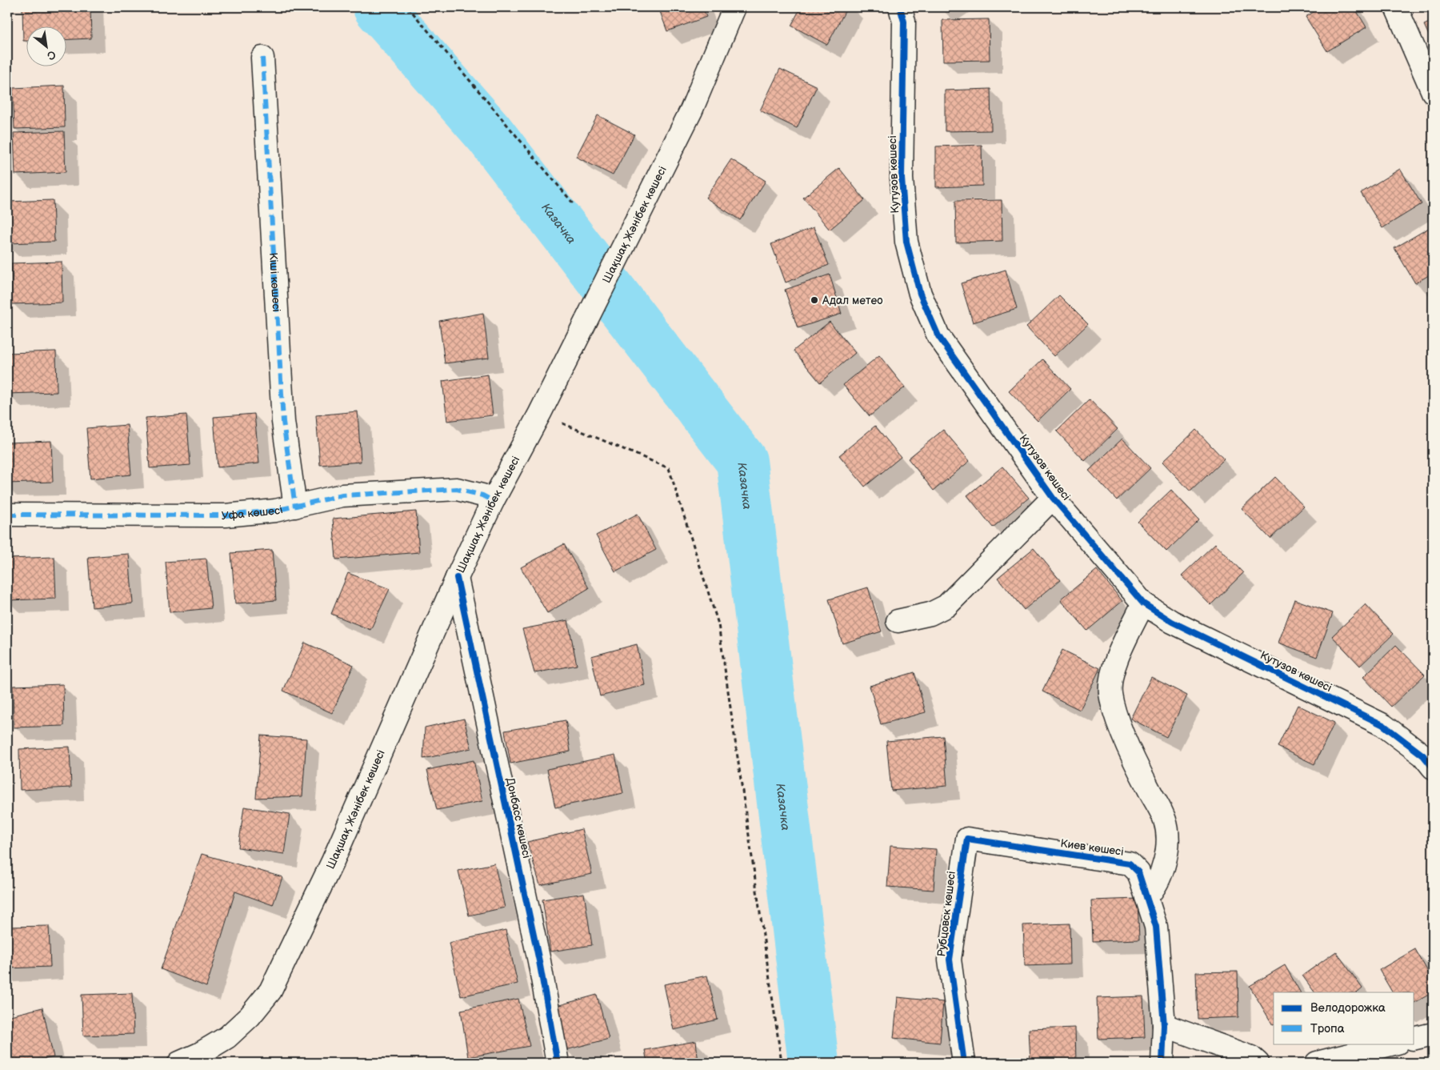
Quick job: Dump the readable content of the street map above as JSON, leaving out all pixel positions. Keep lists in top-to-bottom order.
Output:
{
  "streets": {
    "street": [
      "Кутузов көшесі",
      "Шақшақ Жәнібек көшесі",
      "Кіші көшесі",
      "Уфа көшесі",
      "Донбасс көшесі",
      "Киев көшесі",
      "Рубцовск көшесі"
    ]
  },
  "crossings": [
    ["Шақшақ Жәнібек көшесі", "Уфа көшесі"],
    ["Шақшақ Жәнібек көшесі", "Донбасс көшесі"],
    ["Кіші көшесі", "Уфа көшесі"],
    ["Киев көшесі", "Рубцовск көшесі"]
  ],
  "water": ["Казачка"],
  "places": ["Адал метео"],
  "legend": ["Велодорожка", "Тропа"],
  "north": "bottom right"
}
